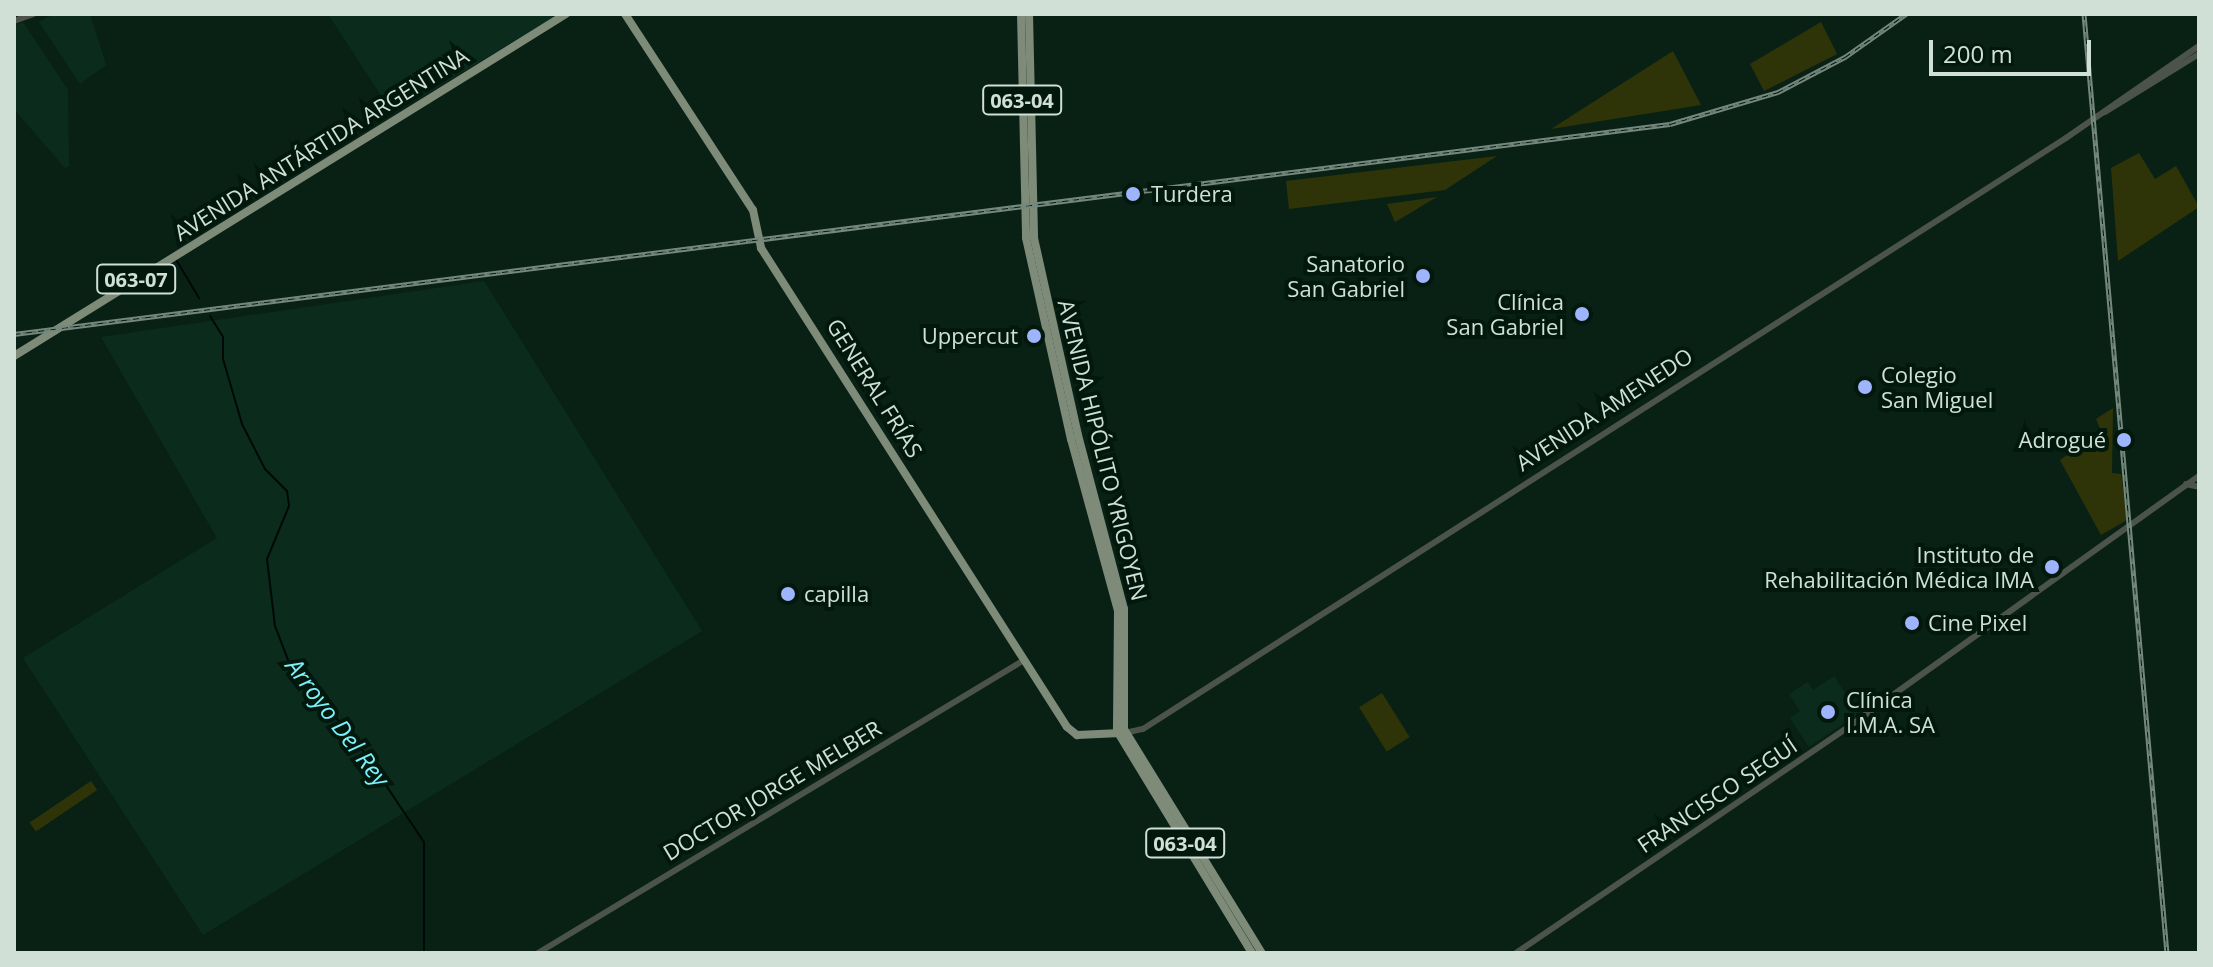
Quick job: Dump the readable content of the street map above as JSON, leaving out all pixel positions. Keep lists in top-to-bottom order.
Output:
{
  "streets": {
    "main road": [
      "063-04",
      "AVENIDA ANTÁRTIDA ARGENTINA",
      "063-07",
      "GENERAL FRÍAS",
      "AVENIDA HIPÓLITO YRIGOYEN"
    ],
    "street": ["AVENIDA AMENEDO", "DOCTOR JORGE MELBER", "FRANCISCO SEGUÍ"]
  },
  "crossings": [
    ["063-04", "GENERAL FRÍAS"],
    ["063-04", "AVENIDA AMENEDO"],
    ["063-04", "AVENIDA HIPÓLITO YRIGOYEN"],
    ["GENERAL FRÍAS", "AVENIDA AMENEDO"],
    ["GENERAL FRÍAS", "AVENIDA HIPÓLITO YRIGOYEN"],
    ["GENERAL FRÍAS", "DOCTOR JORGE MELBER"],
    ["AVENIDA AMENEDO", "AVENIDA HIPÓLITO YRIGOYEN"]
  ],
  "water": ["Arroyo Del Rey"],
  "places": [
    "Turdera",
    "Sanatorio San Gabriel",
    "Clínica San Gabriel",
    "Uppercut",
    "Colegio San Miguel",
    "Adrogué",
    "Instituto de Rehabilitación Médica IMA",
    "capilla",
    "Cine Pixel",
    "Clínica I.M.A. SA"
  ],
  "scale_bar": "200 m"
}
